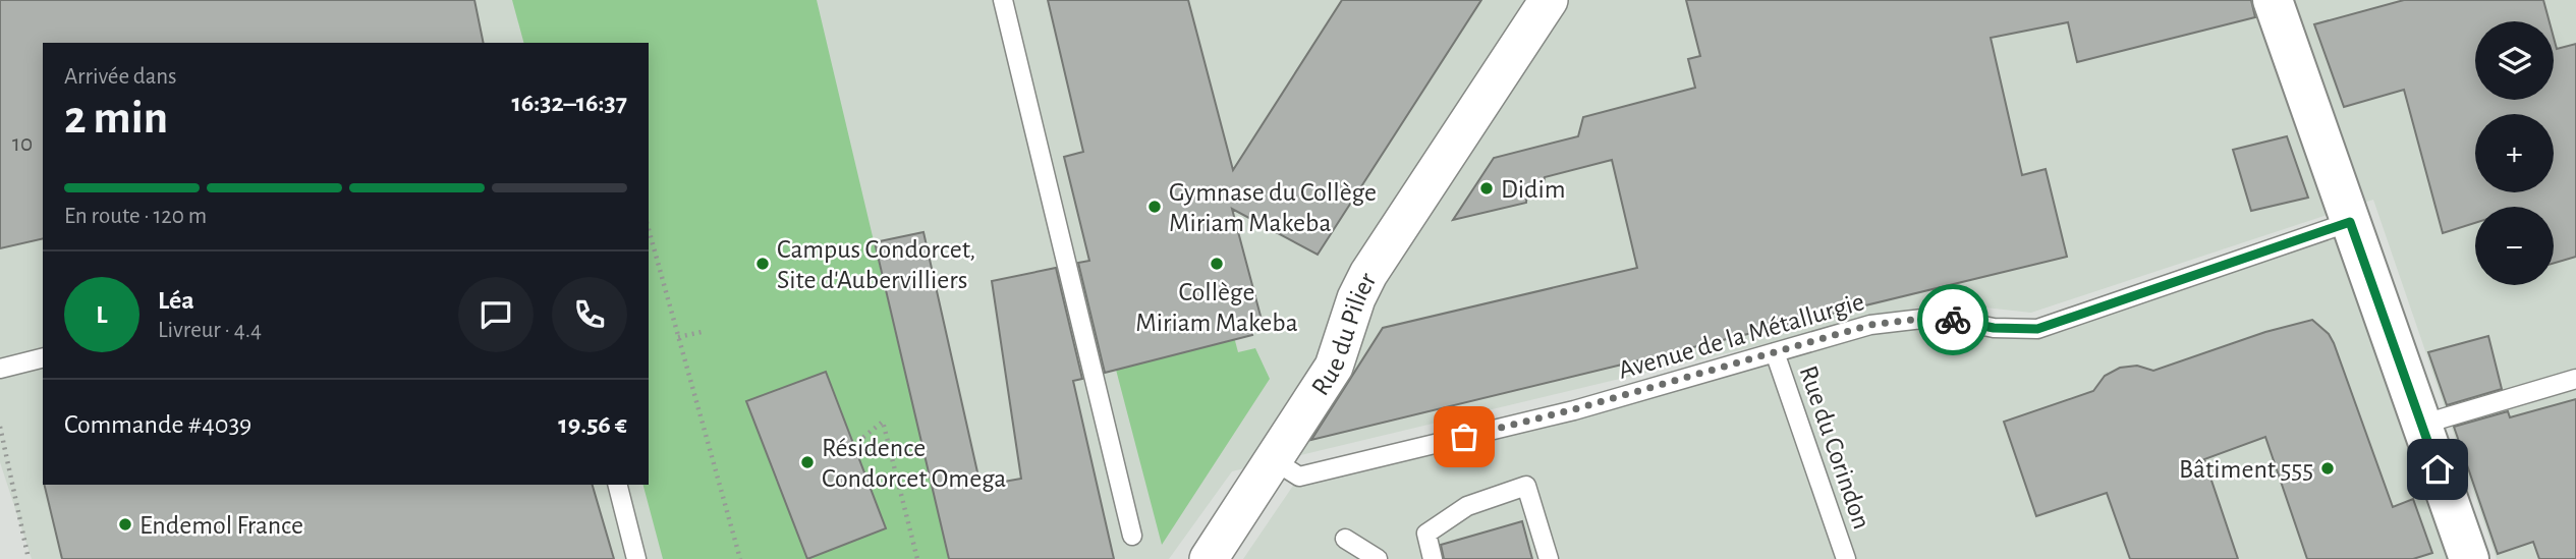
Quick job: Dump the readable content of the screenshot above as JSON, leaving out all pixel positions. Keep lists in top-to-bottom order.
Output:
{
  "streets": {
    "street": ["Rue du Pilier"],
    "lane": ["Avenue de la Métallurgie", "Rue du Corindon"]
  },
  "crossings": [
    ["Rue du Pilier", "Avenue de la Métallurgie"],
    ["Avenue de la Métallurgie", "Rue du Corindon"]
  ],
  "places": [
    "Didim",
    "Gymnase du Collège Miriam Makeba",
    "Campus Condorcet, Site d'Aubervilliers",
    "Collège Miriam Makeba",
    "Résidence Condorcet Omega",
    "Bâtiment 555",
    "Endemol France"
  ],
  "house_numbers": ["10"],
  "page": {
    "map_buttons": ["+", "−"],
    "heading": ["2 min", "Arrivée dans", "16:32–16:37"],
    "panel": [
      "Léa",
      "Livreur · 4.4",
      "Commande #4039",
      "19.56 €"
    ],
    "bar": "En route · 120 m",
    "round": "L"
  }
}
